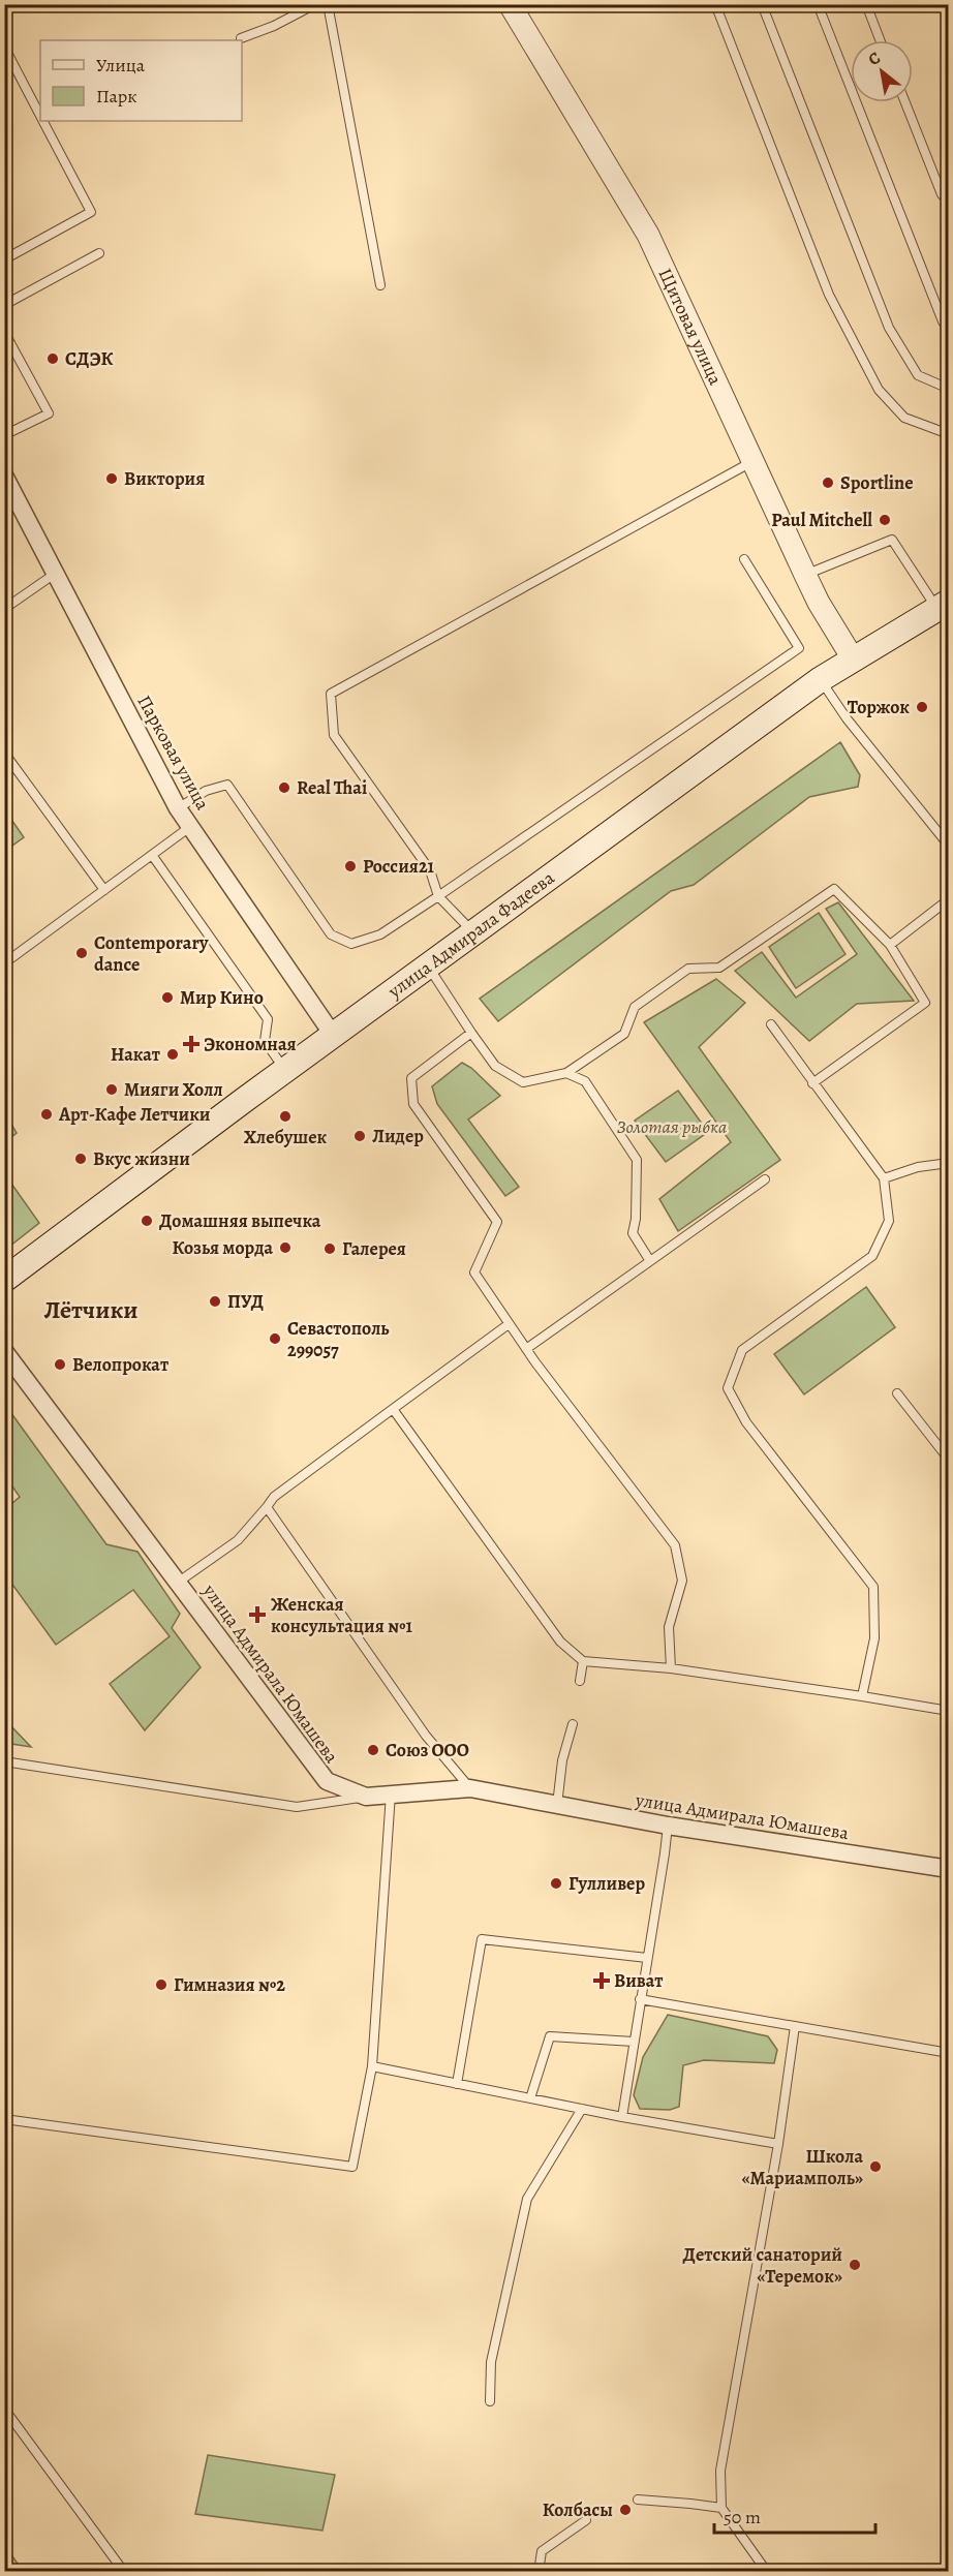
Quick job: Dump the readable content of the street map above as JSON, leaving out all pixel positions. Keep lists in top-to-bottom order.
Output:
{
  "streets": {
    "main road": ["улица Адмирала Фадеева"],
    "street": ["Щитовая улица", "Парковая улица", "улица Адмирала Юмашева"]
  },
  "crossings": [
    ["Щитовая улица", "улица Адмирала Фадеева"],
    ["Парковая улица", "улица Адмирала Фадеева"]
  ],
  "districts": ["Лётчики"],
  "parks": ["Золотая рыбка"],
  "places": {
    "other": [
      "СДЭК",
      "Виктория",
      "Sportline",
      "Paul Mitchell",
      "Торжок",
      "Real Thai",
      "Россия21",
      "Contemporary dance",
      "Мир Кино",
      "Накат",
      "Мияги Холл",
      "Арт-Кафе Летчики",
      "Хлебушек",
      "Лидер",
      "Вкус жизни",
      "Домашняя выпечка",
      "Козья морда",
      "Галерея",
      "ПУД",
      "Севастополь 299057",
      "Велопрокат",
      "Союз ООО",
      "Гулливер",
      "Гимназия №2",
      "Школа «Мариамполь»",
      "Детский санаторий «Теремок»",
      "Колбасы"
    ],
    "health": ["Экономная", "Женская консультация №1", "Виват"]
  },
  "legend": ["Улица", "Парк"],
  "scale_bar": "50 m",
  "north": "top left"
}
